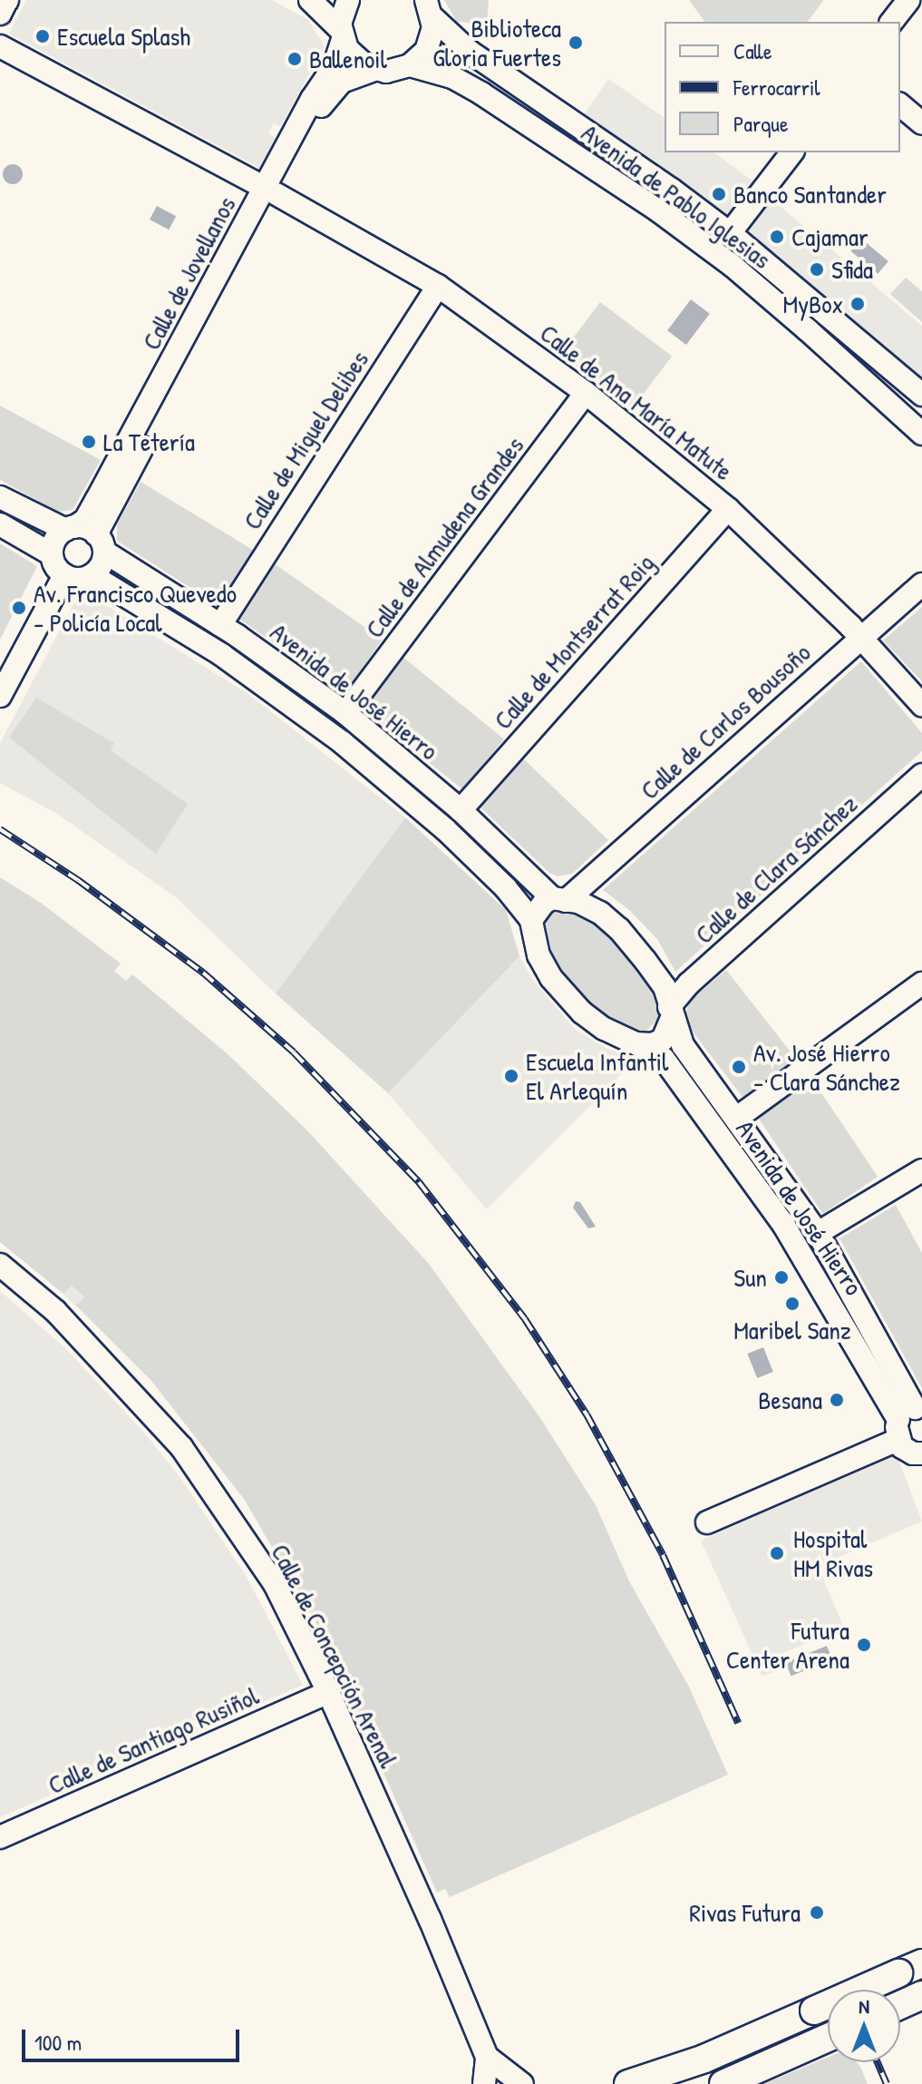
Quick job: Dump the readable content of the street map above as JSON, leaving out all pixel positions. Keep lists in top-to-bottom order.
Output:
{
  "streets": {
    "street": [
      "Avenida de Pablo Iglesias",
      "Calle de Jovellanos",
      "Calle de Ana María Matute",
      "Calle de Miguel Delibes",
      "Calle de Almudena Grandes",
      "Calle de Montserrat Roig",
      "Avenida de José Hierro",
      "Calle de Carlos Bousoño",
      "Calle de Clara Sánchez",
      "Calle de Concepción Arenal",
      "Calle de Santiago Rusiñol"
    ]
  },
  "crossings": [
    ["Avenida de Pablo Iglesias", "Calle de Jovellanos"],
    ["Calle de Jovellanos", "Calle de Ana María Matute"],
    ["Calle de Jovellanos", "Avenida de José Hierro"],
    ["Calle de Ana María Matute", "Calle de Miguel Delibes"],
    ["Calle de Ana María Matute", "Calle de Almudena Grandes"],
    ["Calle de Ana María Matute", "Calle de Montserrat Roig"],
    ["Calle de Ana María Matute", "Calle de Carlos Bousoño"],
    ["Calle de Miguel Delibes", "Avenida de José Hierro"],
    ["Calle de Almudena Grandes", "Avenida de José Hierro"],
    ["Calle de Montserrat Roig", "Avenida de José Hierro"],
    ["Avenida de José Hierro", "Calle de Carlos Bousoño"],
    ["Avenida de José Hierro", "Calle de Clara Sánchez"],
    ["Calle de Concepción Arenal", "Calle de Santiago Rusiñol"]
  ],
  "places": [
    "Escuela Splash",
    "Biblioteca Gloria Fuertes",
    "Ballenoil",
    "Banco Santander",
    "Cajamar",
    "Sfida",
    "MyBox",
    "La Tetería",
    "Av. Francisco Quevedo - Policía Local",
    "Av. José Hierro - Clara Sánchez",
    "Escuela Infantil El Arlequín",
    "Sun",
    "Maribel Sanz",
    "Besana",
    "Hospital HM Rivas",
    "Futura Center Arena",
    "Rivas Futura"
  ],
  "legend": ["Calle", "Ferrocarril", "Parque"],
  "scale_bar": "100 m",
  "north": "top"
}
